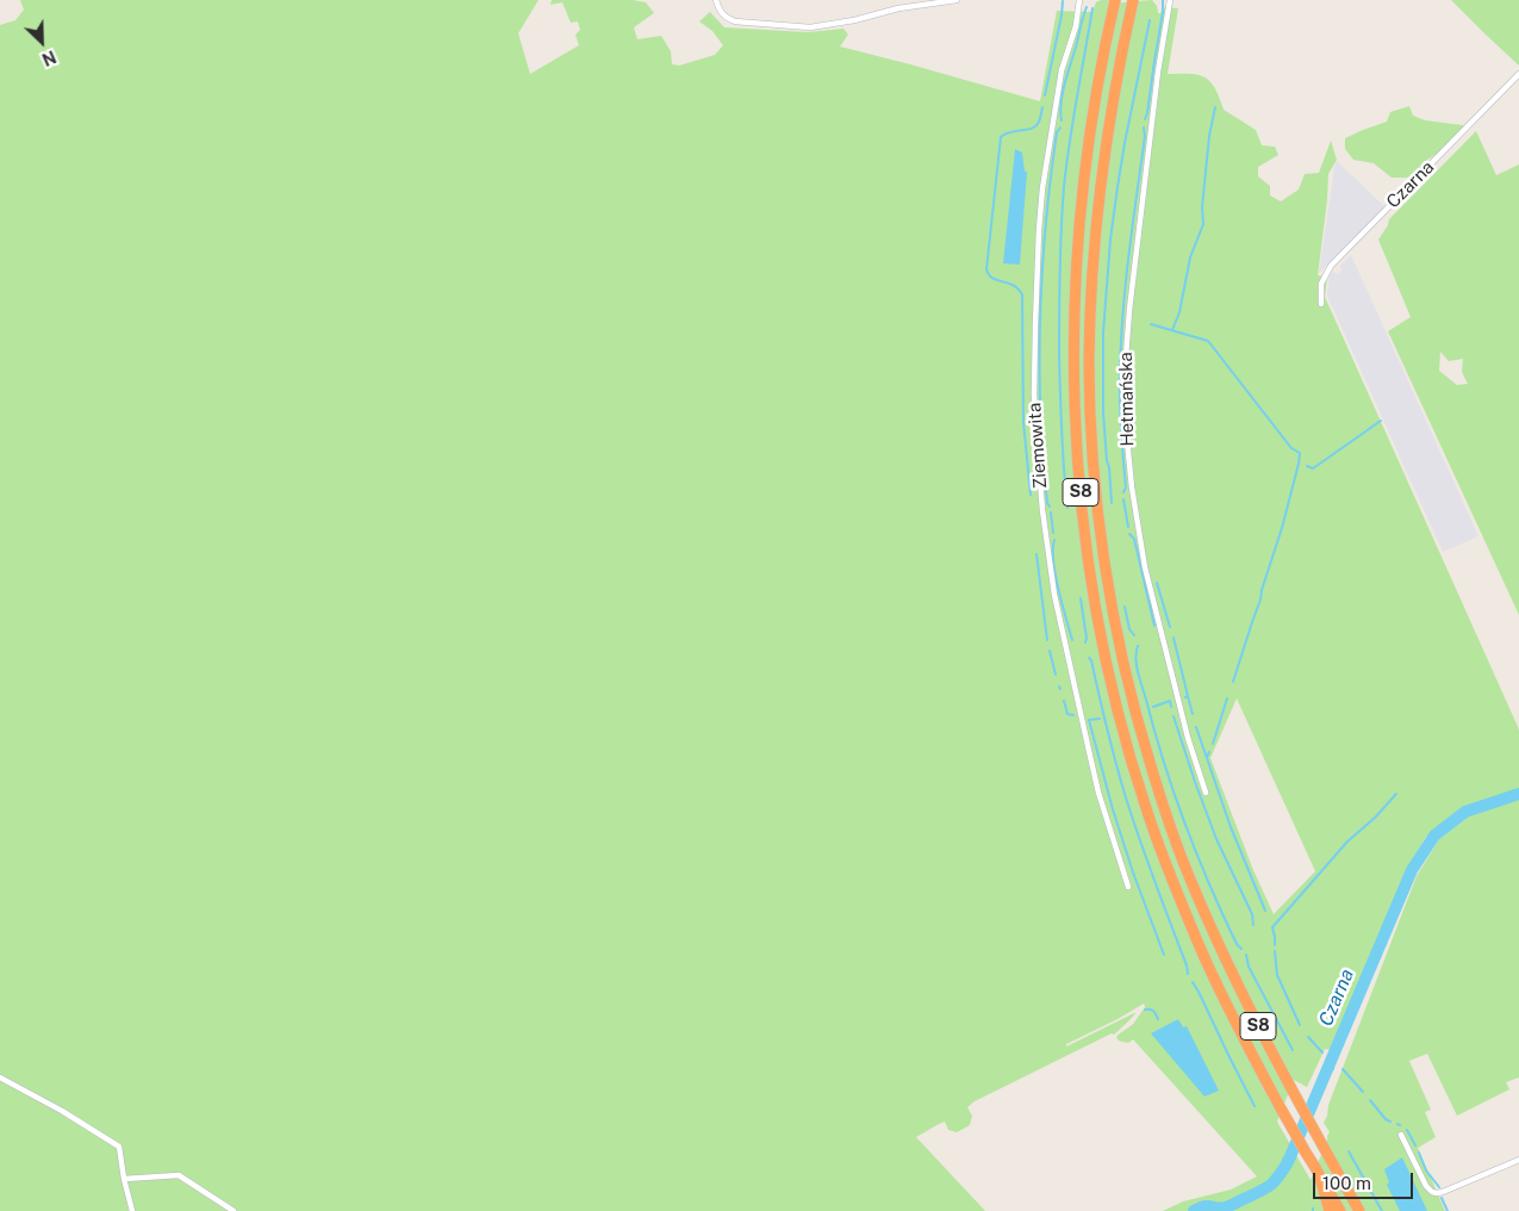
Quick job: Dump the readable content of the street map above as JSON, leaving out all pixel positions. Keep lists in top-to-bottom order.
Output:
{
  "streets": {
    "highway": ["S8"],
    "street": ["Czarna", "Hetmańska", "Ziemowita"]
  },
  "water": ["Czarna"],
  "scale_bar": "100 m",
  "north": "bottom right"
}
